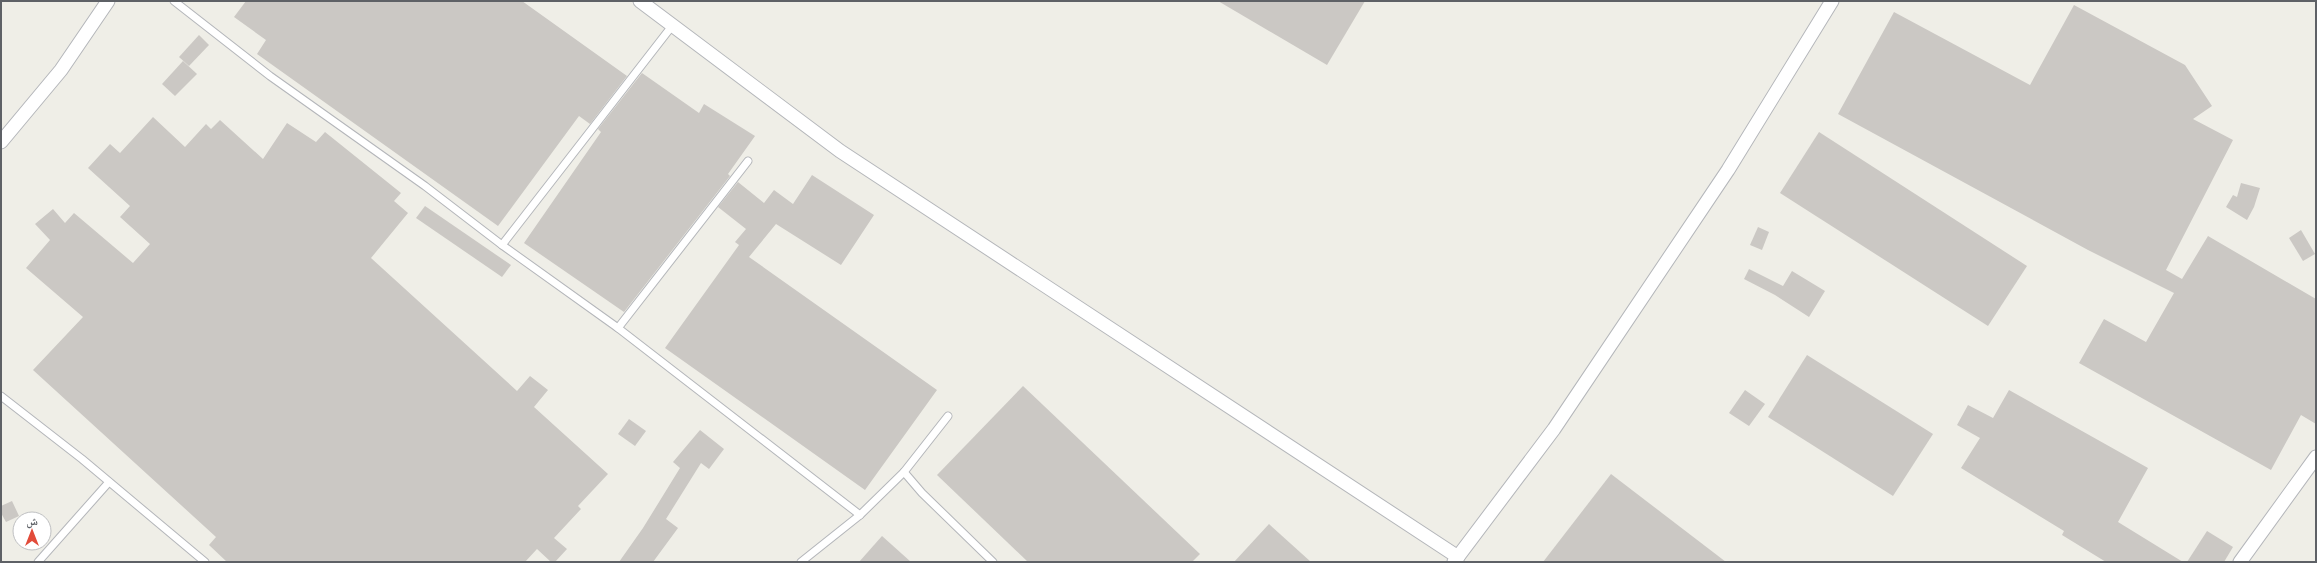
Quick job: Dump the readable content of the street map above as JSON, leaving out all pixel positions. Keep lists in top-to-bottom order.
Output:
{
  "north": "top"
}
